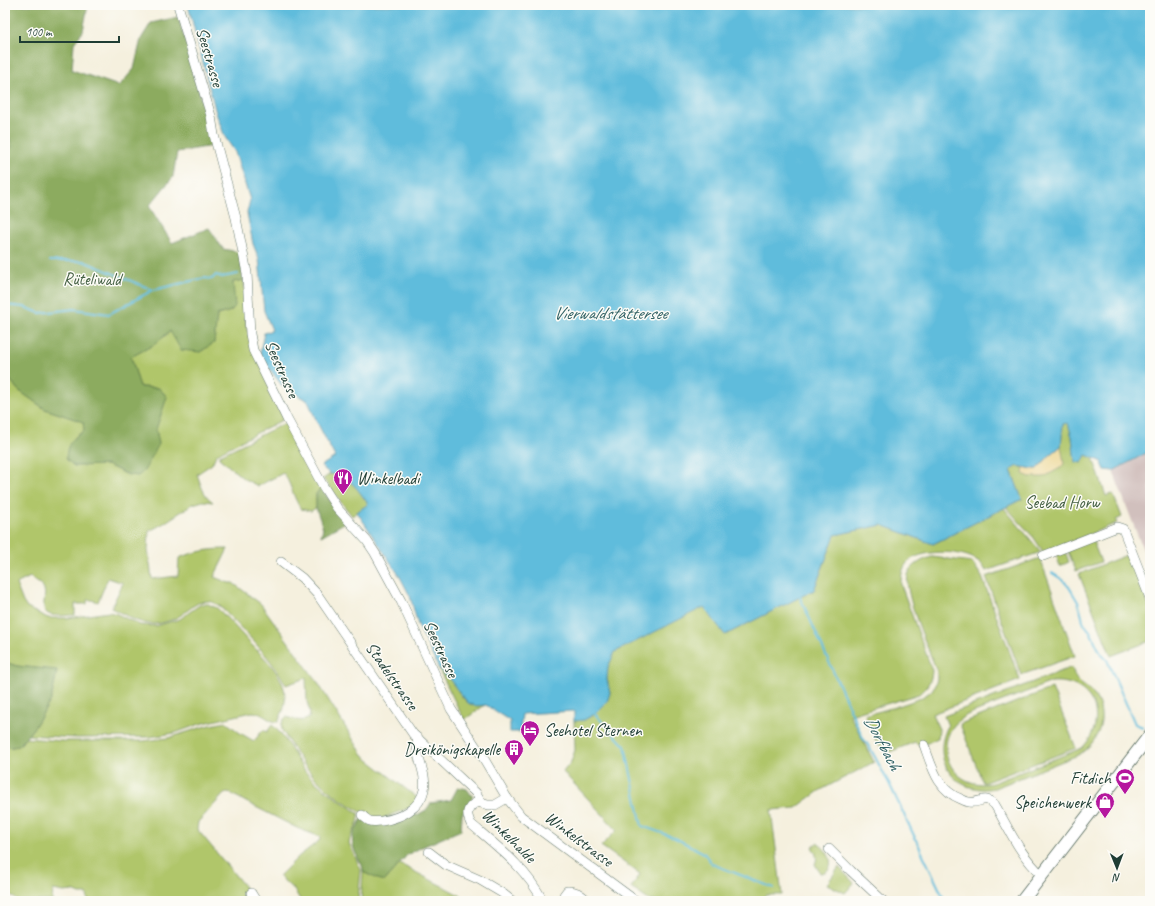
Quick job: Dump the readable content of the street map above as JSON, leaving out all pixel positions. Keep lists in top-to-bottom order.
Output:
{
  "streets": {
    "street": [
      "Seestrasse",
      "Stadelstrasse",
      "Winkelhalde",
      "Winkelstrasse"
    ]
  },
  "crossings": [
    ["Seestrasse", "Winkelhalde"],
    ["Seestrasse", "Winkelstrasse"],
    ["Stadelstrasse", "Winkelhalde"],
    ["Winkelhalde", "Winkelstrasse"]
  ],
  "water": ["Vierwaldstättersee", "Dorfbach"],
  "parks": ["Rüteliwald", "Seebad Horw"],
  "places": {
    "restaurant": ["Winkelbadi"],
    "hotel": ["Seehotel Sternen"],
    "building": ["Dreikönigskapelle"],
    "sports": ["Fitdich"],
    "shop": ["Speichenwerk"]
  },
  "scale_bar": "100 m",
  "north": "bottom"
}
